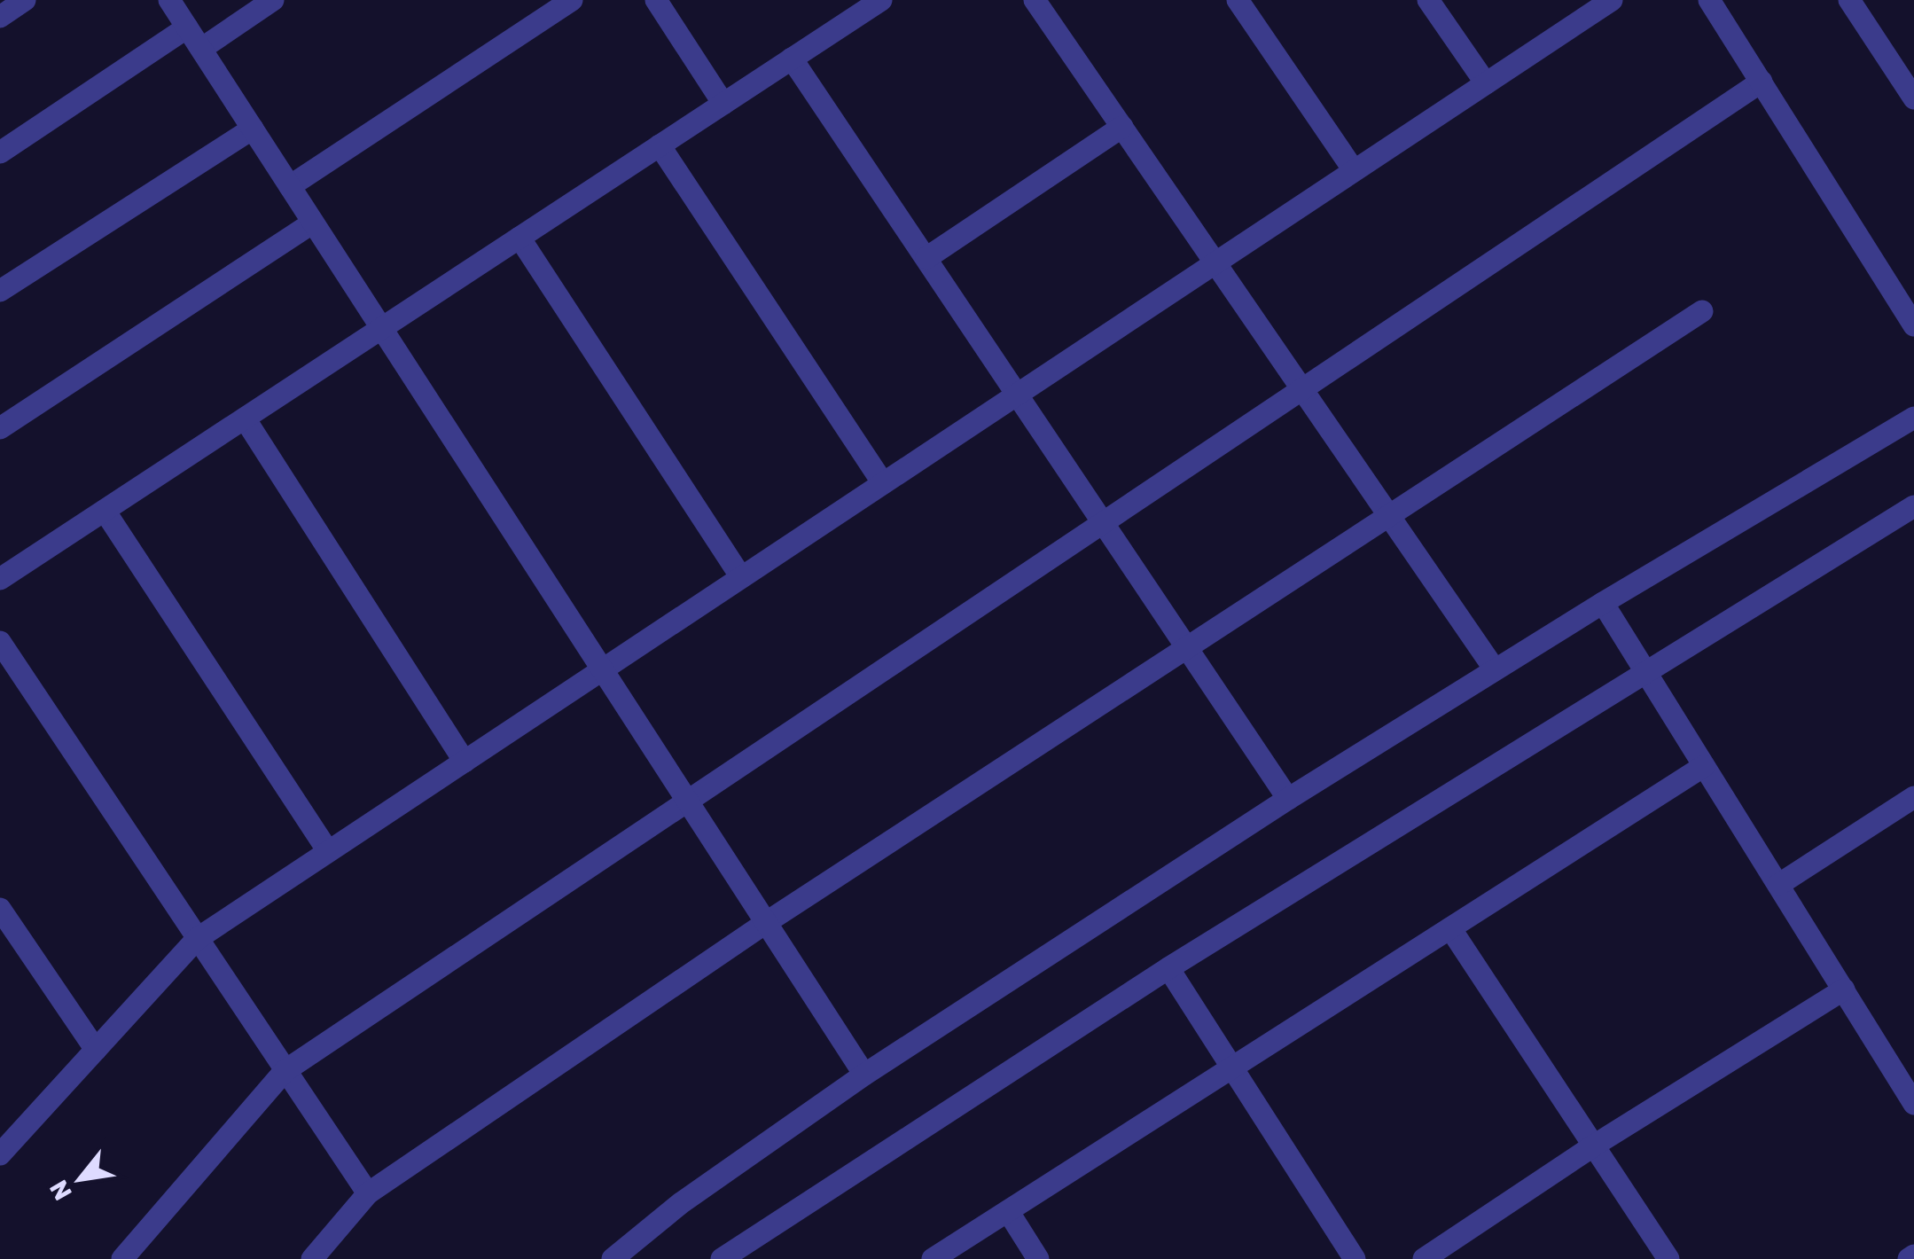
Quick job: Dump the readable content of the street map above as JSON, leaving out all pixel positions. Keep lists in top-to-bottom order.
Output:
{
  "north": "bottom left"
}
